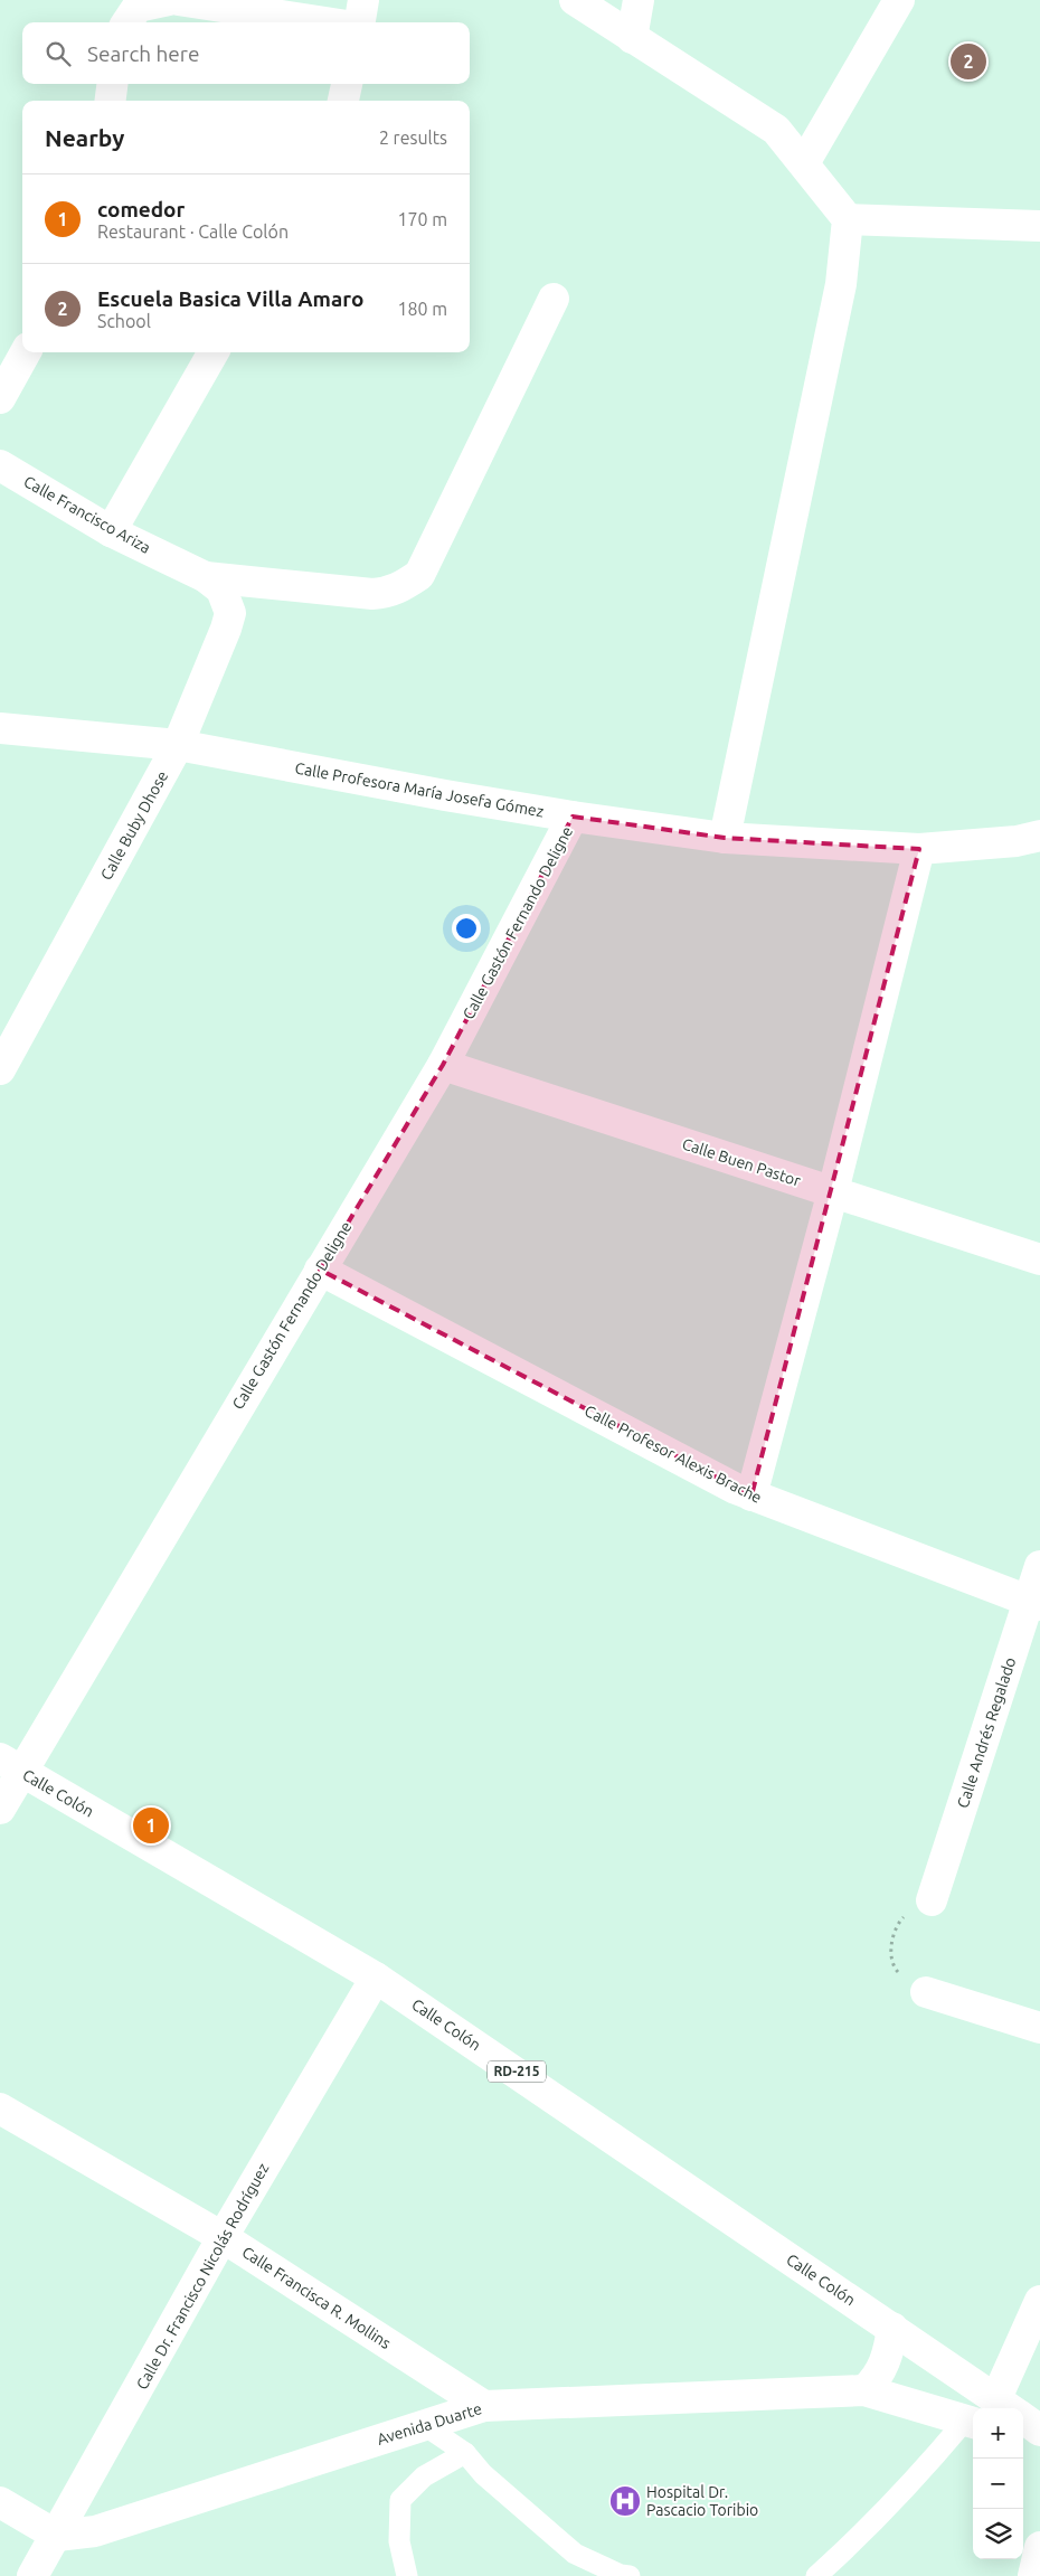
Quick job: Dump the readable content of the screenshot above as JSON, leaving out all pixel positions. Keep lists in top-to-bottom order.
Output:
{
  "streets": {
    "street": [
      "Calle Francisco Ariza",
      "Calle Profesora María Josefa Gómez",
      "Calle Buby Dhose",
      "Calle Gastón Fernando Deligne",
      "Calle Buen Pastor",
      "Calle Profesor Alexis Brache",
      "Calle Andrés Regalado",
      "Calle Colón",
      "RD-215",
      "Calle Dr. Francisco Nicolás Rodríguez",
      "Calle Francisca R. Mollins",
      "Avenida Duarte"
    ]
  },
  "crossings": [
    ["Calle Francisco Ariza", "Calle Buby Dhose"],
    ["Calle Profesora María Josefa Gómez", "Calle Buby Dhose"],
    ["Calle Profesora María Josefa Gómez", "Calle Gastón Fernando Deligne"],
    ["Calle Gastón Fernando Deligne", "Calle Buen Pastor"],
    ["Calle Gastón Fernando Deligne", "Calle Profesor Alexis Brache"],
    ["Calle Gastón Fernando Deligne", "Calle Colón"],
    ["Calle Profesor Alexis Brache", "Calle Andrés Regalado"],
    ["Calle Colón", "Calle Dr. Francisco Nicolás Rodríguez"],
    ["Calle Dr. Francisco Nicolás Rodríguez", "Calle Francisca R. Mollins"],
    ["Calle Dr. Francisco Nicolás Rodríguez", "Avenida Duarte"],
    ["Calle Francisca R. Mollins", "Avenida Duarte"]
  ],
  "places": {
    "hospital": ["Hospital Dr. Pascacio Toribio"]
  },
  "page": {
    "search": "Search here",
    "pins": ["2", "1"],
    "heading": ["Nearby", "2 results"],
    "list": [
      {
        "mark": "1",
        "name": "comedor",
        "note": "Restaurant · Calle Colón",
        "value": "170 m"
      },
      {
        "mark": "2",
        "name": "Escuela Basica Villa Amaro",
        "note": "School",
        "value": "180 m"
      }
    ],
    "map_buttons": ["+", "−"]
  }
}
